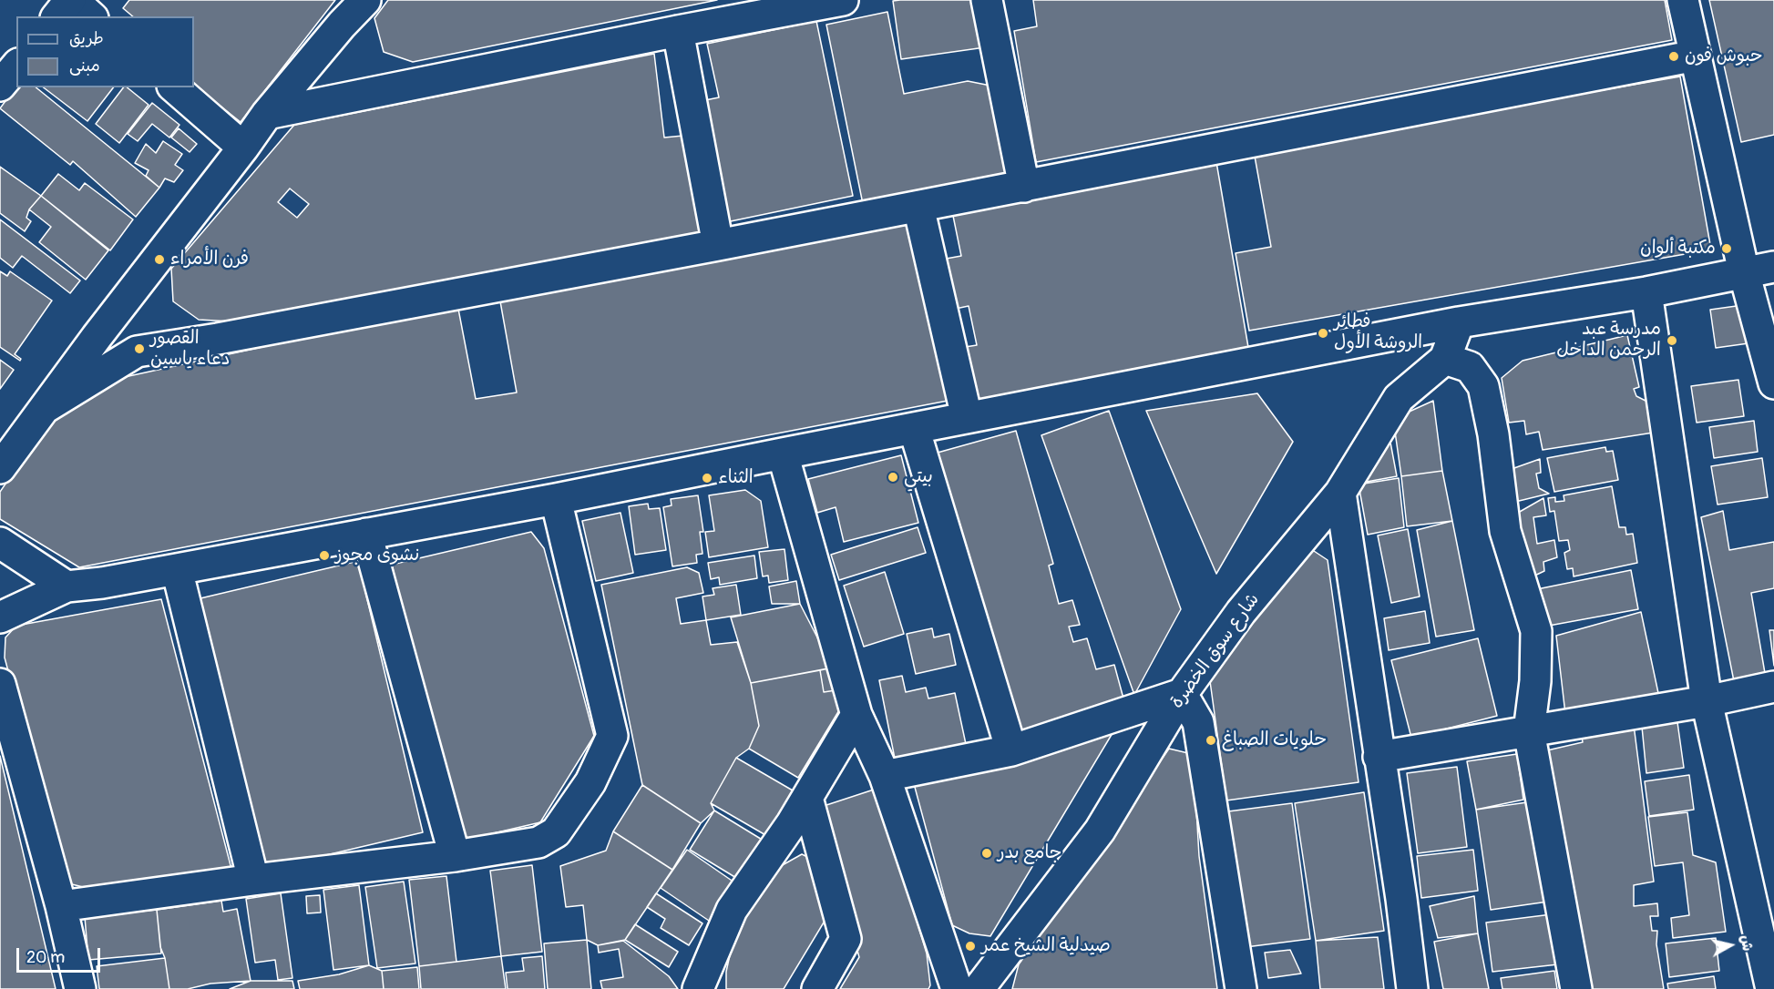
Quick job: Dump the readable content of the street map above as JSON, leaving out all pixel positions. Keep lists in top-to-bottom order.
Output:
{
  "streets": {
    "street": ["شارع سوق الخضرة"]
  },
  "places": [
    "حبوش فون",
    "مكتبة ألوان",
    "فرن اﻷمراء",
    "فطائر الروشة الأول",
    "مدرسة عبد الرحمن الداخل",
    "القصور دعاء ياسين",
    "بيتي",
    "الثناء",
    "نشوى مجوز",
    "حلويات الصباغ",
    "جامع بدر",
    "صيدلية الشيخ عمر"
  ],
  "legend": ["طريق", "مبنى"],
  "scale_bar": "20 m",
  "north": "right"
}
